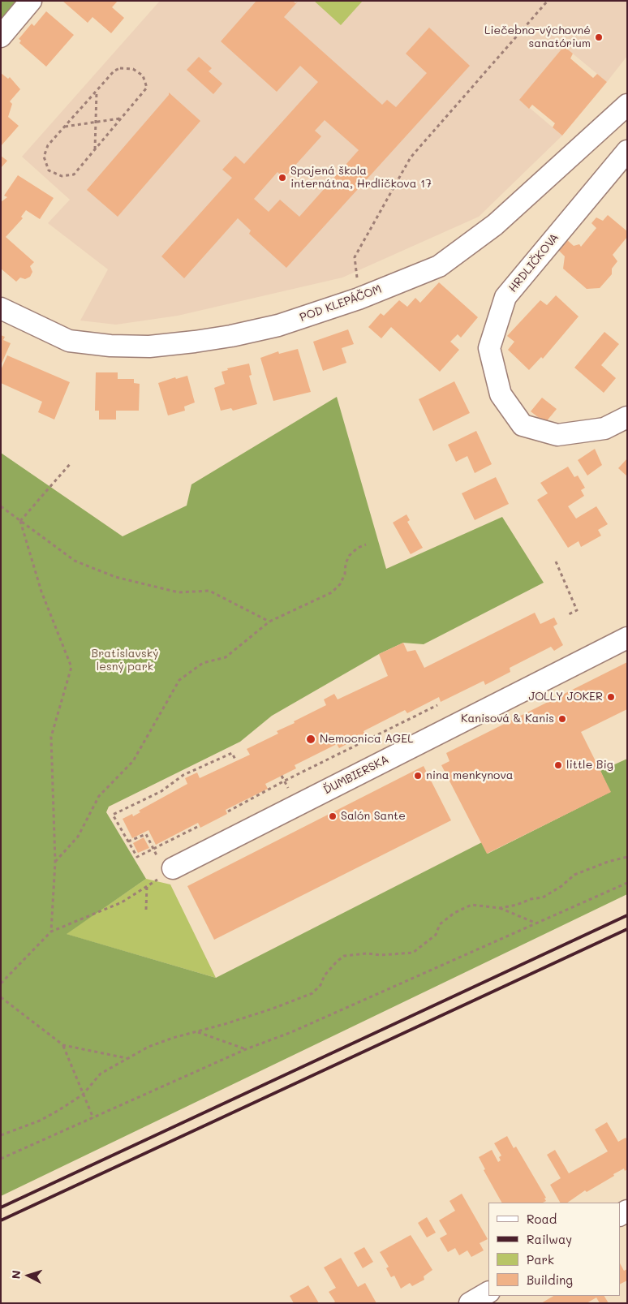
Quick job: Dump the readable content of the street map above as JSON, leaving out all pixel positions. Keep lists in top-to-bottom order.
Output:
{
  "streets": {
    "street": ["HRDLIČKOVA", "POD KLEPÁČOM", "ĎUMBIERSKA"]
  },
  "parks": ["Bratislavský lesný park"],
  "places": [
    "Liečebno-výchovné sanatórium",
    "Spojená škola internátna, Hrdličkova 17",
    "JOLLY JOKER",
    "Kanisová & Kanis",
    "Nemocnica AGEL",
    "little Big",
    "nina menkynova",
    "Salón Sante"
  ],
  "legend": [
    "Road",
    "Railway",
    "Park",
    "Building"
  ],
  "north": "left"
}
